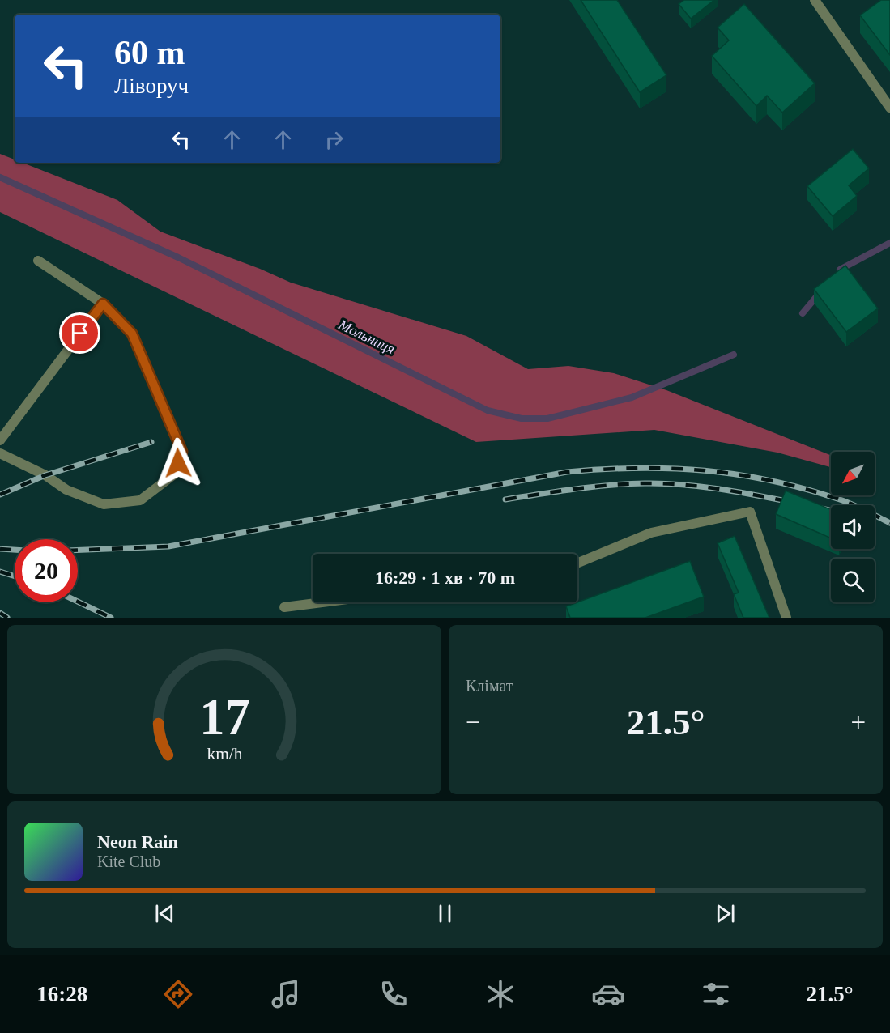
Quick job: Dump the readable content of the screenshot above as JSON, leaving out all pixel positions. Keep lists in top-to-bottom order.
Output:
{
  "water": ["Мольниця"],
  "north": "bottom left",
  "page": {
    "turn": ["60 m", "Ліворуч"],
    "limit": "20",
    "trip": "16:29 · 1 хв · 70 m",
    "tile": "Клімат",
    "heat": ["−", "21.5°", "+"],
    "song": ["Neon Rain", "Kite Club"],
    "tabs": ["16:28", "21.5°"],
    "gauge": ["17", "km/h"]
  }
}
